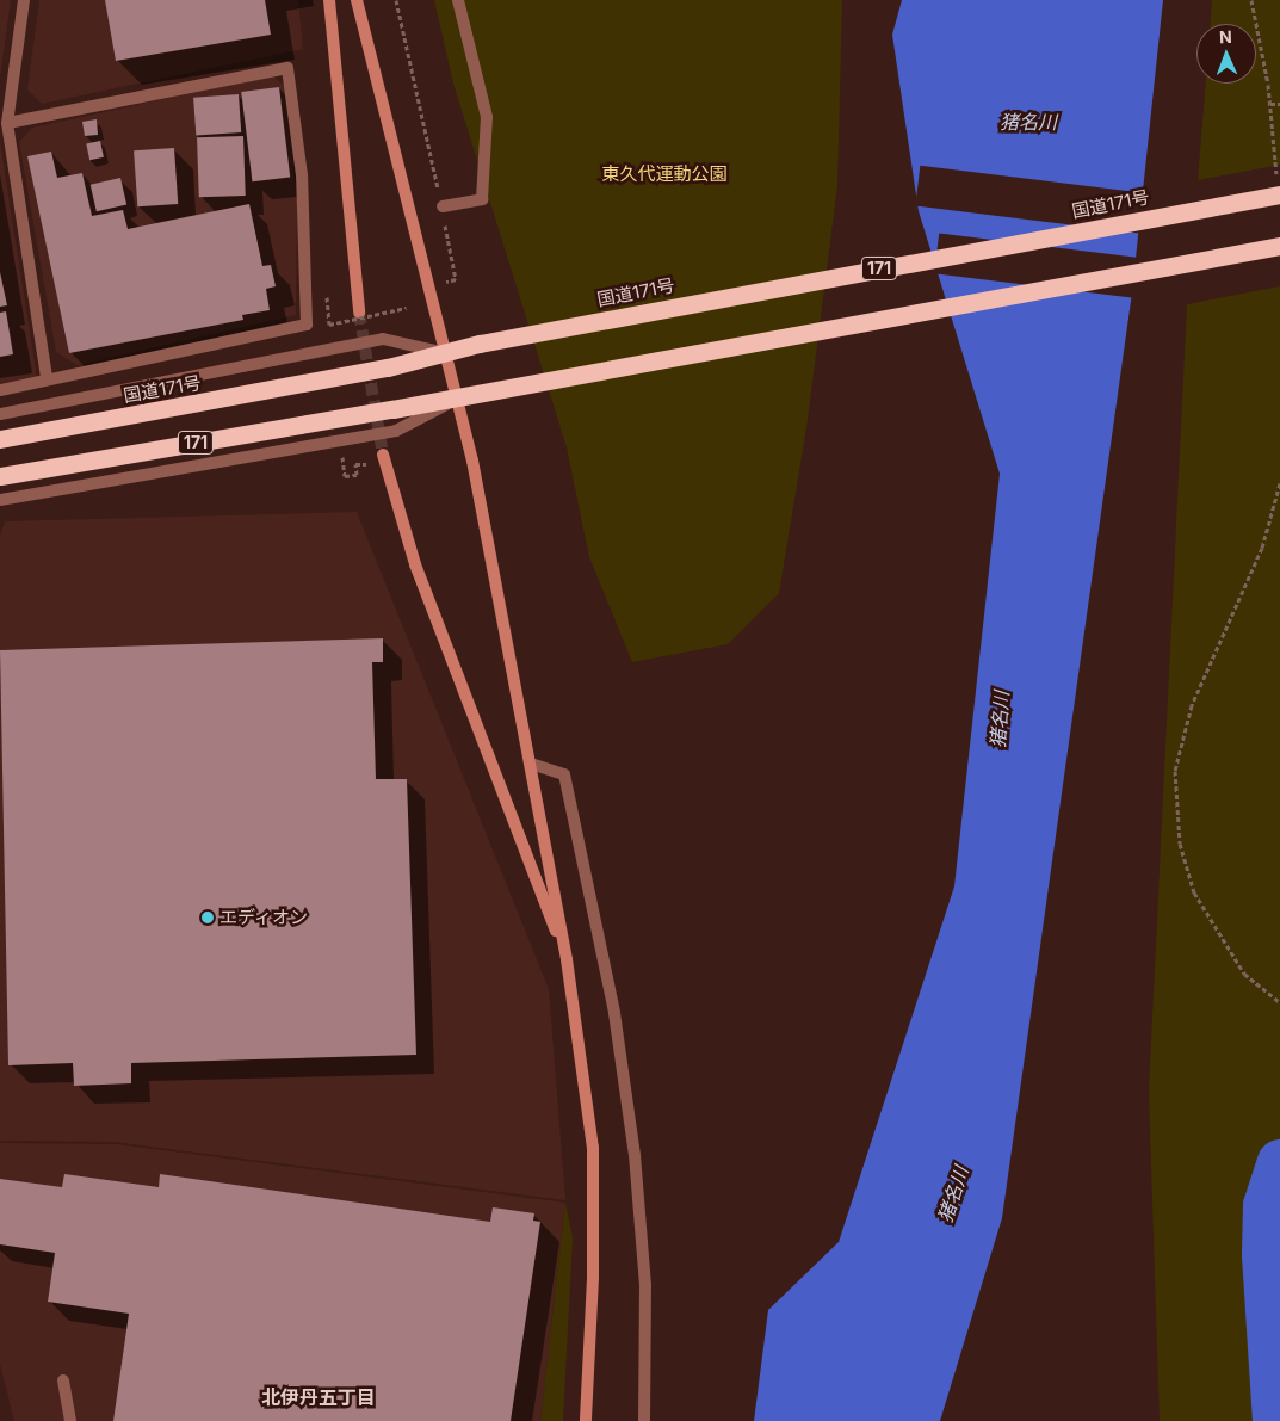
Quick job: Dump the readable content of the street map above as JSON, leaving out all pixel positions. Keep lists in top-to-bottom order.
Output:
{
  "streets": {
    "highway": ["国道171号", "171"]
  },
  "districts": ["北伊丹五丁目"],
  "water": ["猪名川"],
  "parks": ["東久代運動公園"],
  "places": ["エディオン"],
  "north": "top"
}
